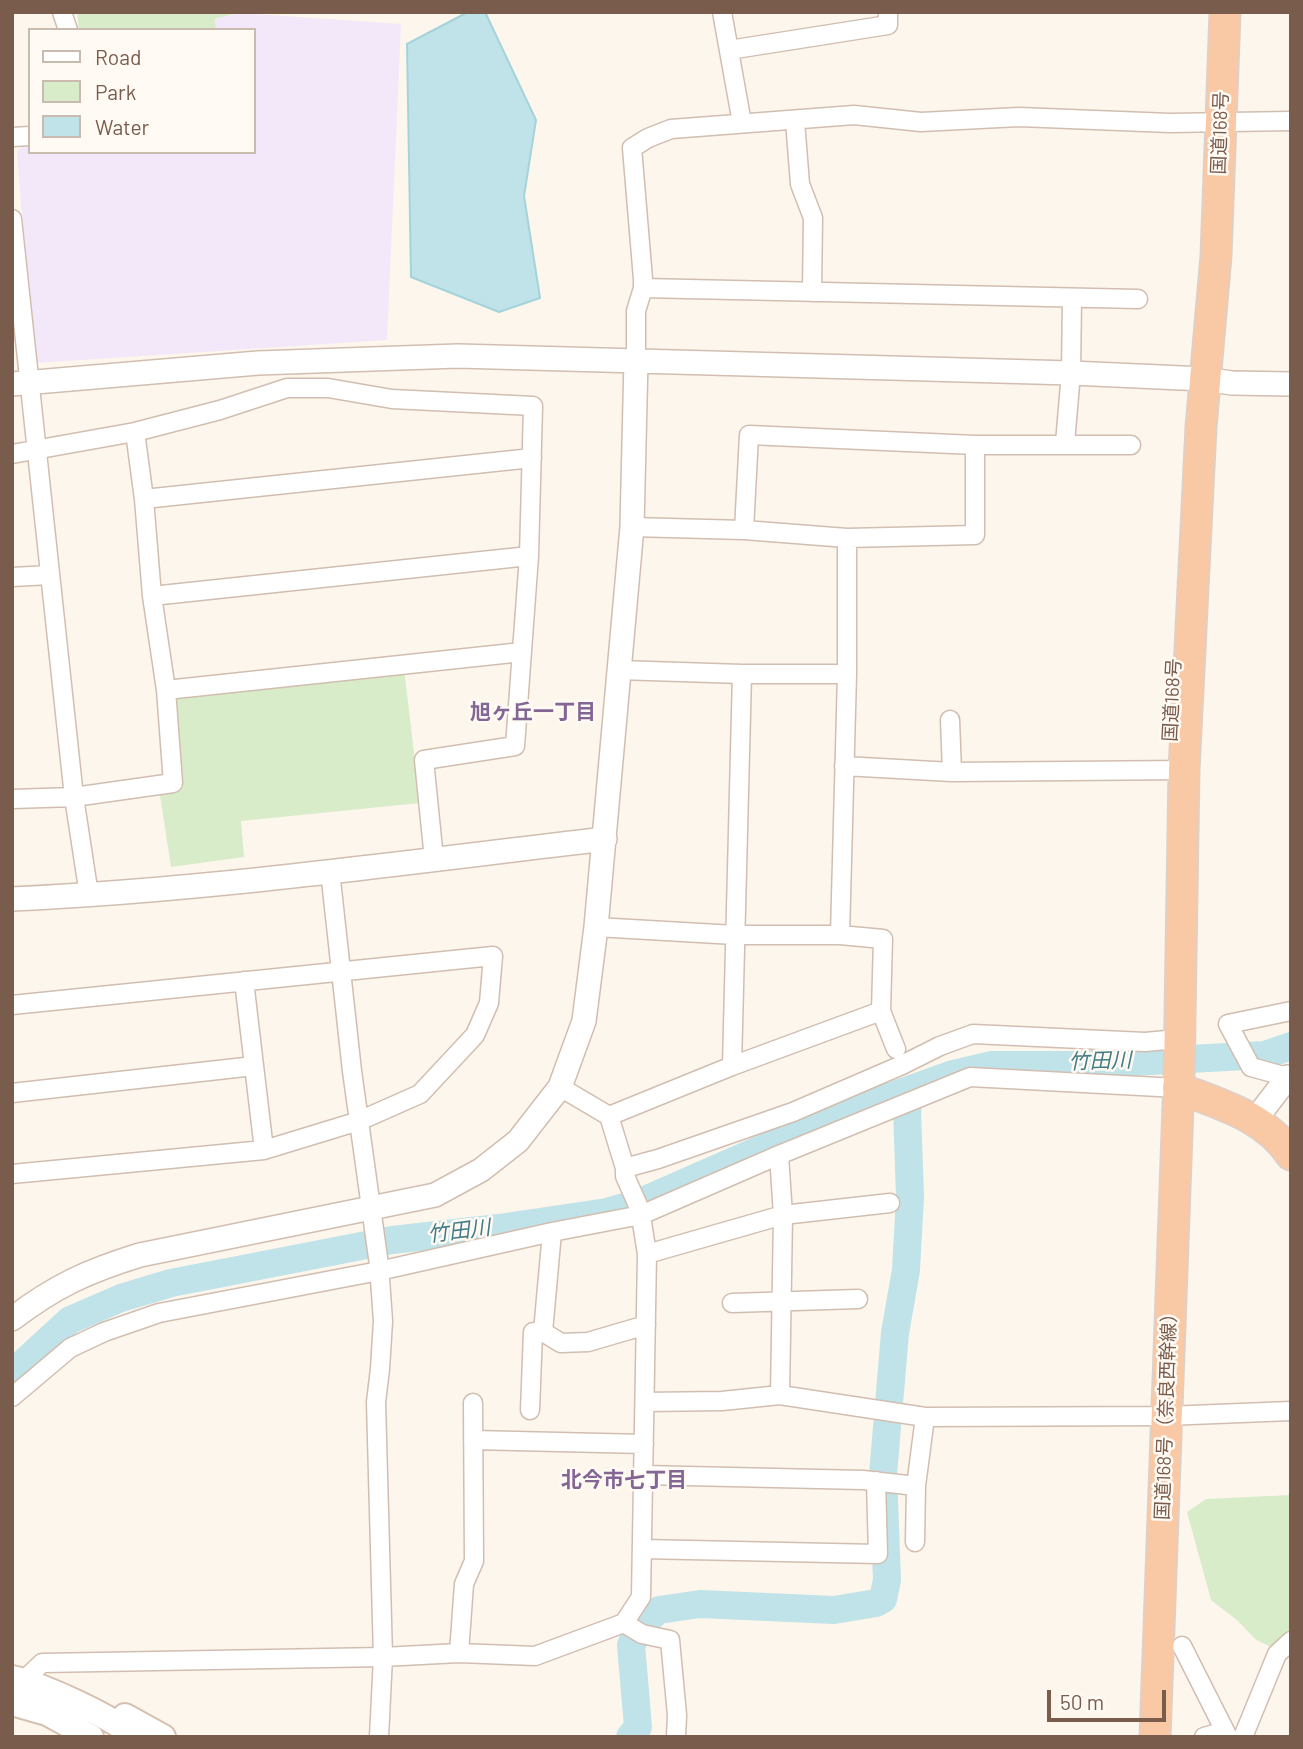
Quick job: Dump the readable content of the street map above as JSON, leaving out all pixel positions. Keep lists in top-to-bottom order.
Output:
{
  "streets": {
    "highway": ["国道168号", "国道168号（奈良西幹線）"]
  },
  "crossings": [
    ["国道168号", "国道168号（奈良西幹線）"]
  ],
  "districts": ["旭ヶ丘一丁目", "北今市七丁目"],
  "water": ["竹田川"],
  "legend": ["Road", "Park", "Water"],
  "scale_bar": "50 m"
}
